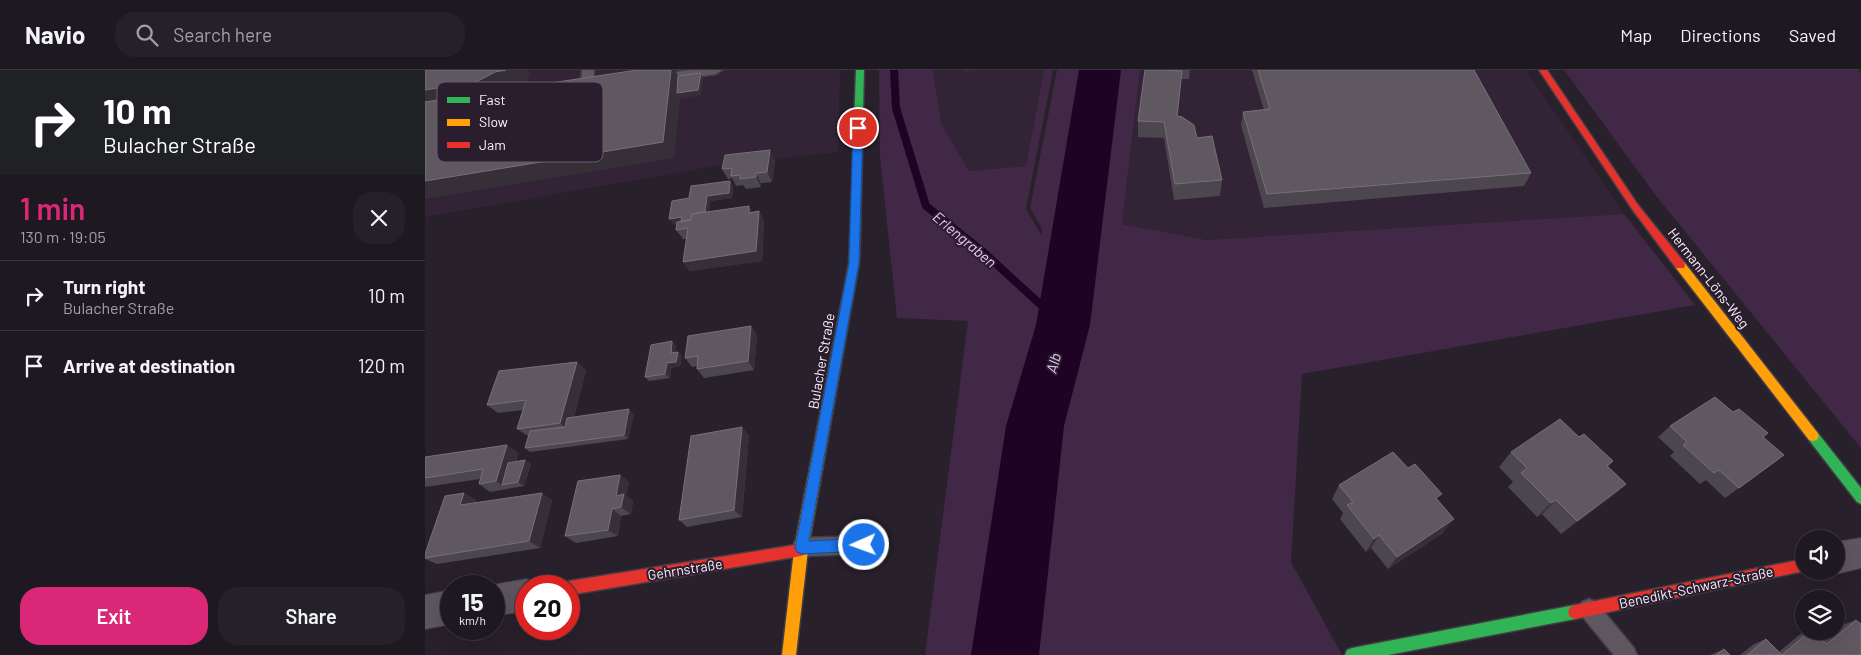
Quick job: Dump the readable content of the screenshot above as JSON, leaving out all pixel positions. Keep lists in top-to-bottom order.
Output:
{
  "streets": {
    "street": [
      "Hermann-Löns-Weg",
      "Bulacher Straße",
      "Gehrnstraße",
      "Benedikt-Schwarz-Straße"
    ]
  },
  "crossings": [
    ["Bulacher Straße", "Gehrnstraße"]
  ],
  "water": ["Erlengraben", "Alb"],
  "legend": ["Fast", "Slow", "Jam"],
  "page": {
    "header": "Navio",
    "search": "Search here",
    "nav": ["Map", "Directions", "Saved"],
    "turn": ["10 m", "Bulacher Straße"],
    "heading": ["1 min", "130 m · 19:05"],
    "list": [
      {
        "name": "Turn right",
        "note": "Bulacher Straße",
        "value": "10 m"
      },
      {
        "name": "Arrive at destination",
        "value": "120 m"
      }
    ],
    "speed": "15 km/h",
    "limit": "20",
    "buttons": ["Exit", "Share"]
  }
}
